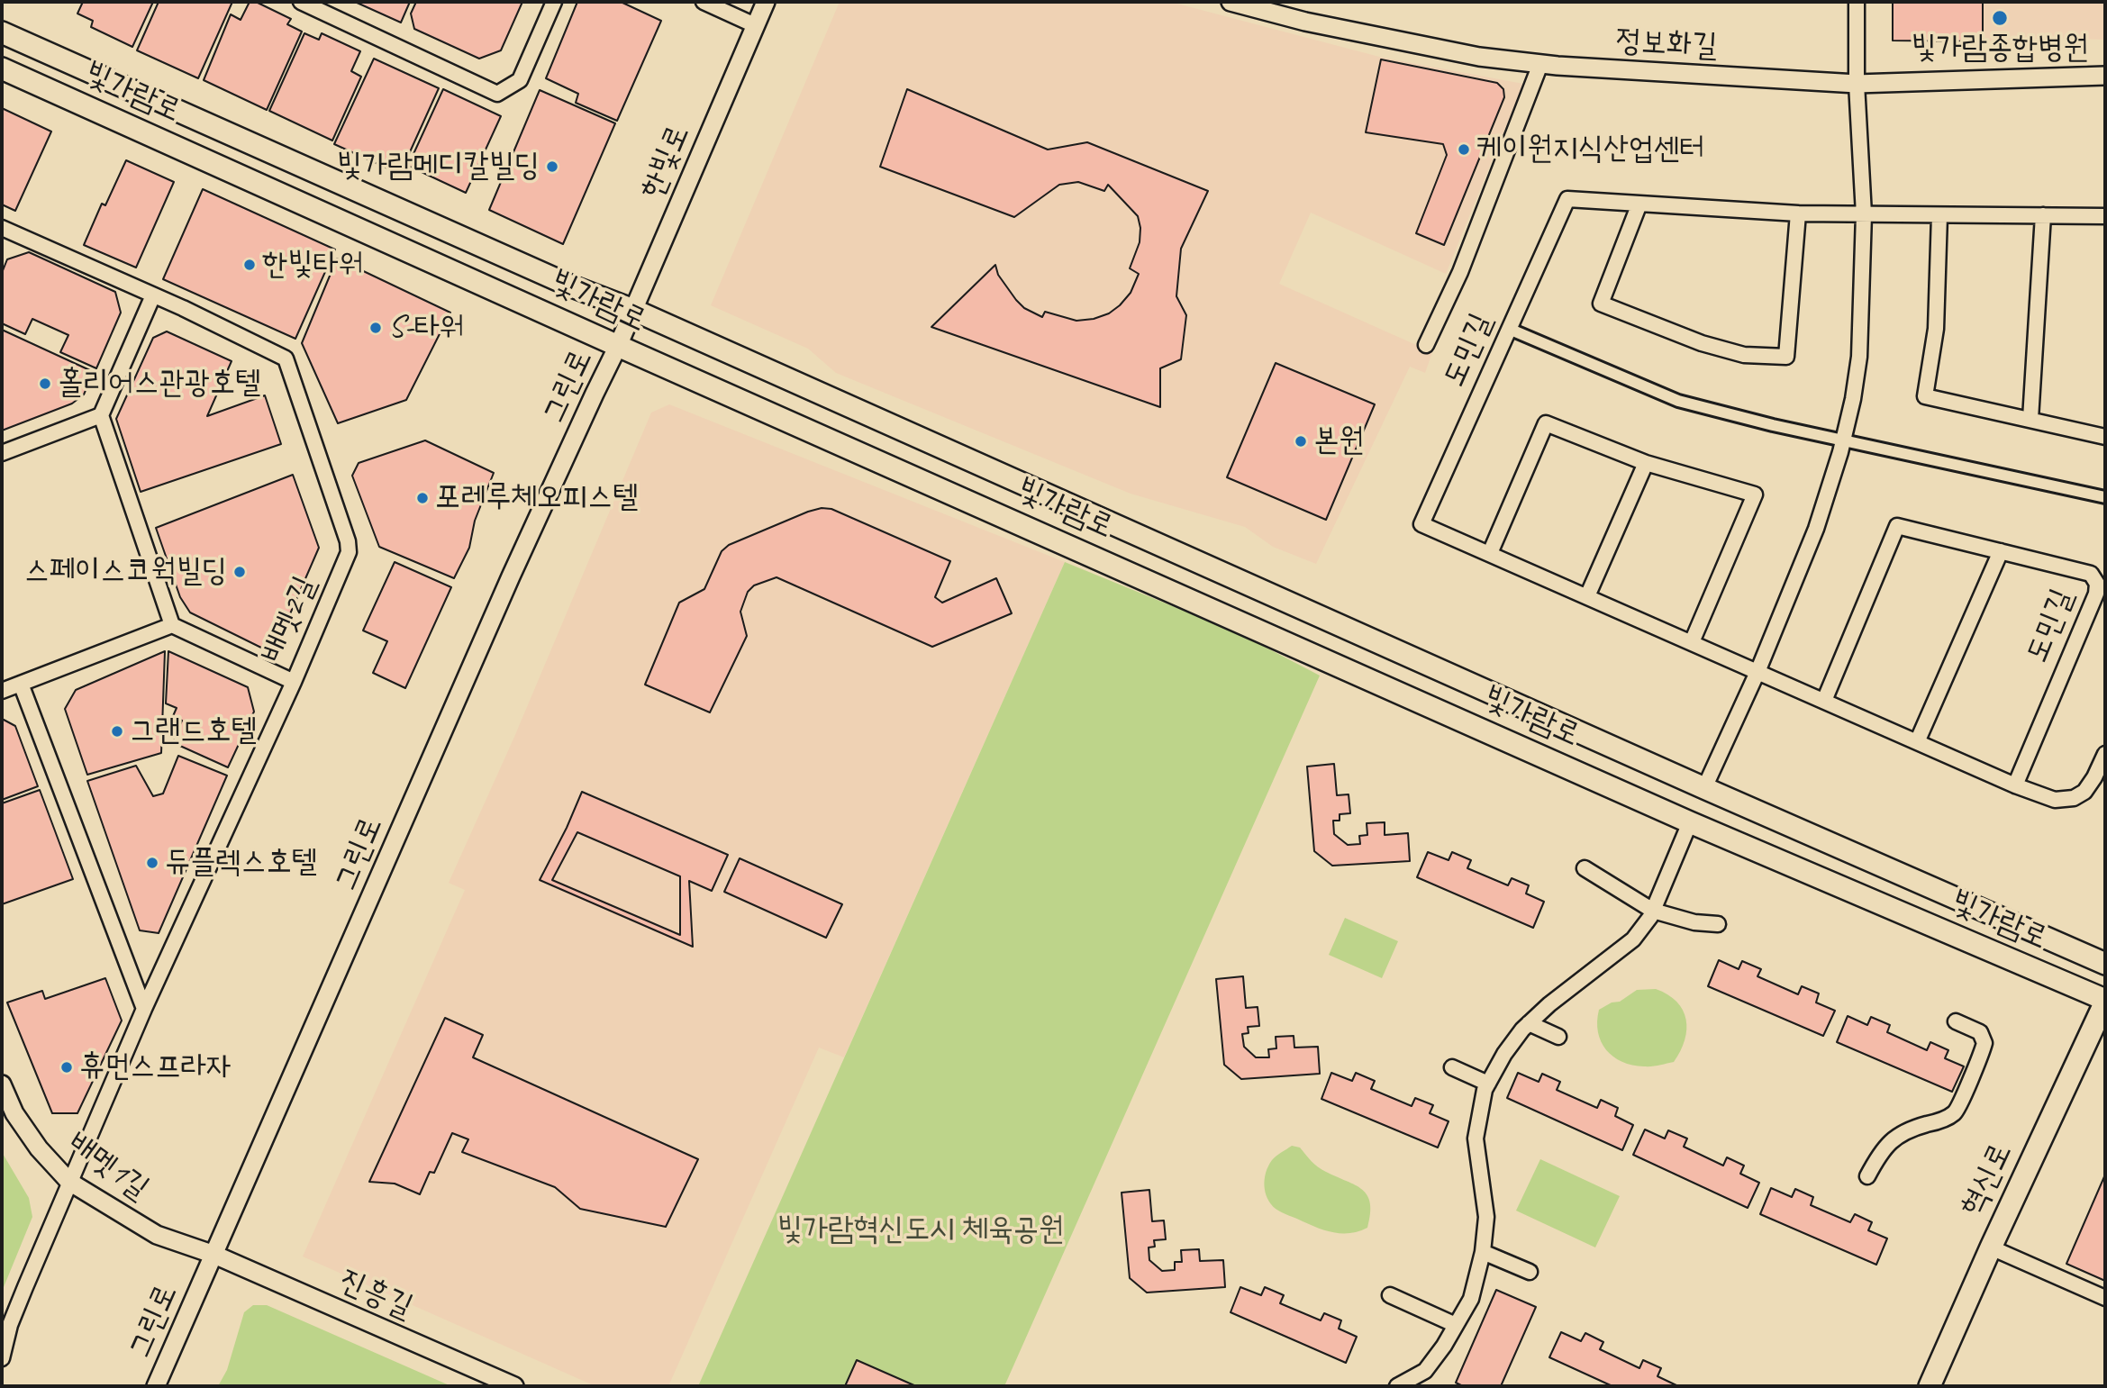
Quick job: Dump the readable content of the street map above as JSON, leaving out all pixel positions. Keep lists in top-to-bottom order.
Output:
{
  "streets": {
    "main road": ["빛가람로", "혁신로"],
    "street": [
      "정보화길",
      "한빛로",
      "도민길",
      "그린로",
      "배멧2길",
      "배멧1길",
      "진흥길"
    ]
  },
  "crossings": [
    ["빛가람로", "한빛로"],
    ["빛가람로", "그린로"],
    ["빛가람로", "혁신로"],
    ["한빛로", "그린로"],
    ["그린로", "배멧1길"],
    ["그린로", "진흥길"],
    ["배멧2길", "배멧1길"],
    ["배멧1길", "진흥길"]
  ],
  "parks": ["빛가람혁신도시 체육공원"],
  "places": [
    "빛가람종합병원",
    "케이원지식산업센터",
    "빛가람메디칼빌딩",
    "한빛타워",
    "S-타워",
    "홀리어스관광호텔",
    "본원",
    "포레루체오피스텔",
    "스페이스코웍빌딩",
    "그랜드호텔",
    "듀플렉스호텔",
    "휴먼스프라자"
  ]
}
